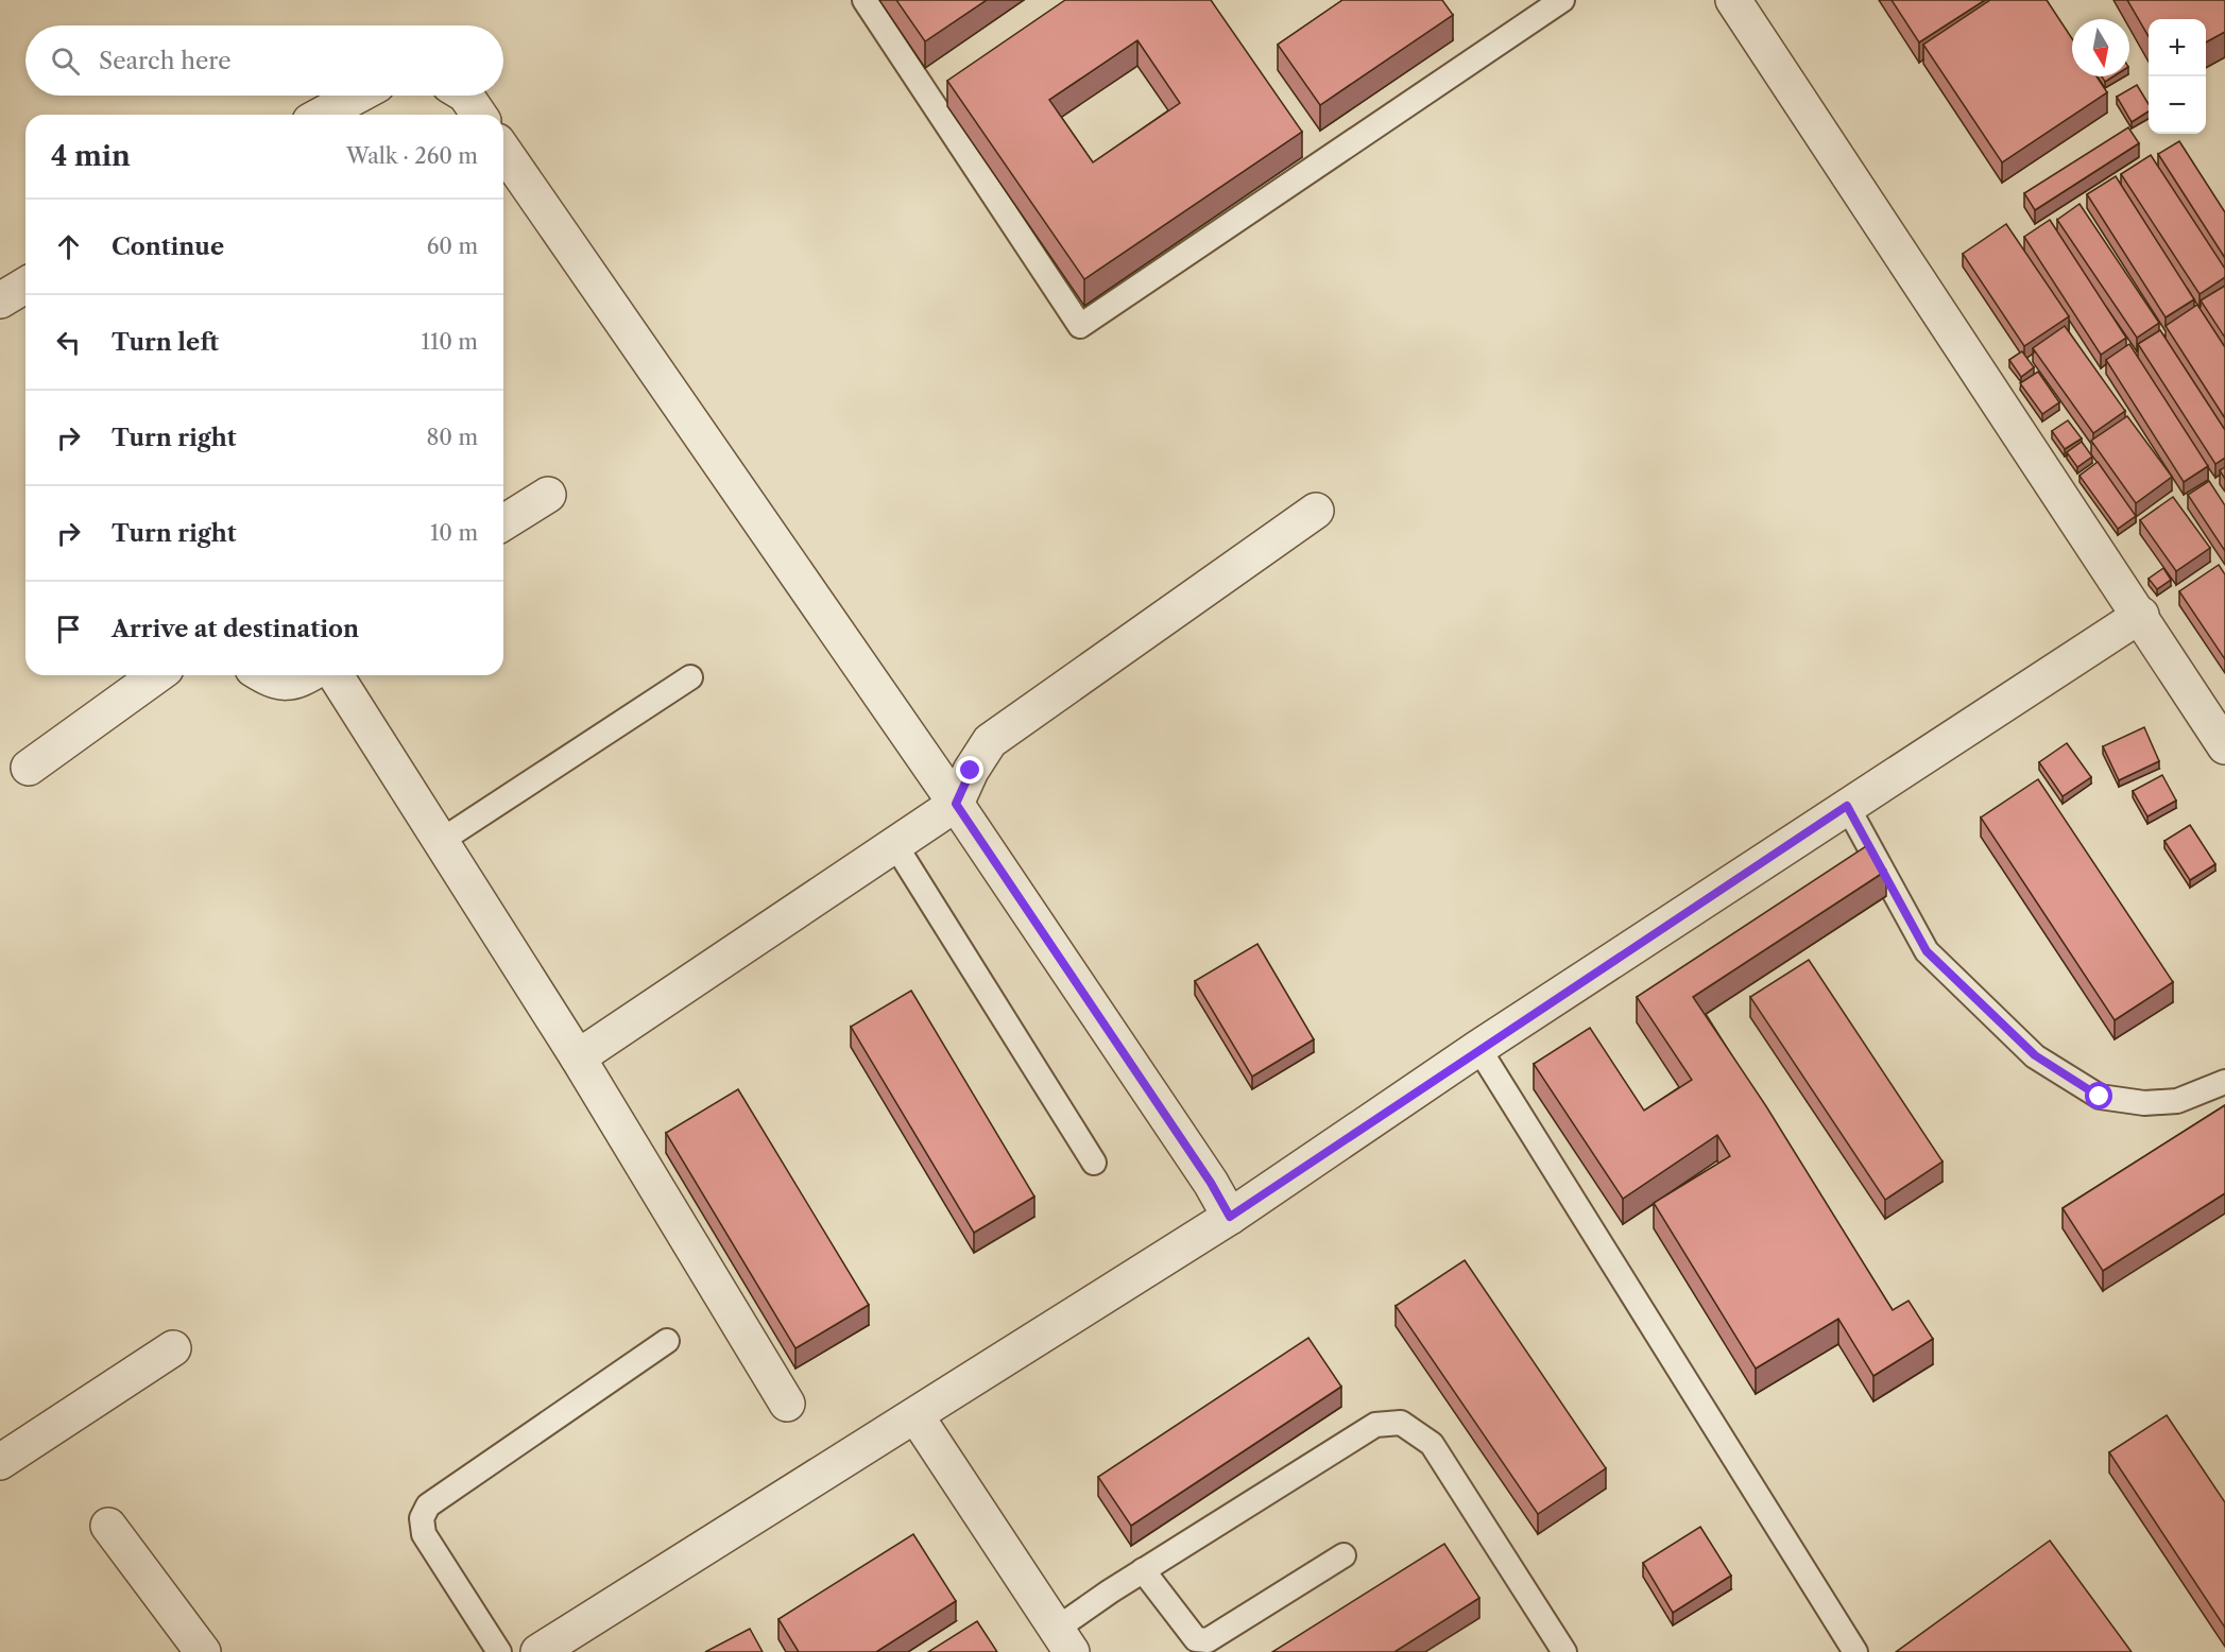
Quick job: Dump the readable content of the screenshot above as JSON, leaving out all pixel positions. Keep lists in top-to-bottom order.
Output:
{
  "north": "bottom",
  "page": {
    "map_buttons": ["+", "−"],
    "search": "Search here",
    "heading": ["4 min", "Walk · 260 m"],
    "list": [
      ["Continue", "60 m"],
      ["Turn left", "110 m"],
      ["Turn right", "80 m"],
      ["Turn right", "10 m"],
      "Arrive at destination"
    ]
  }
}
